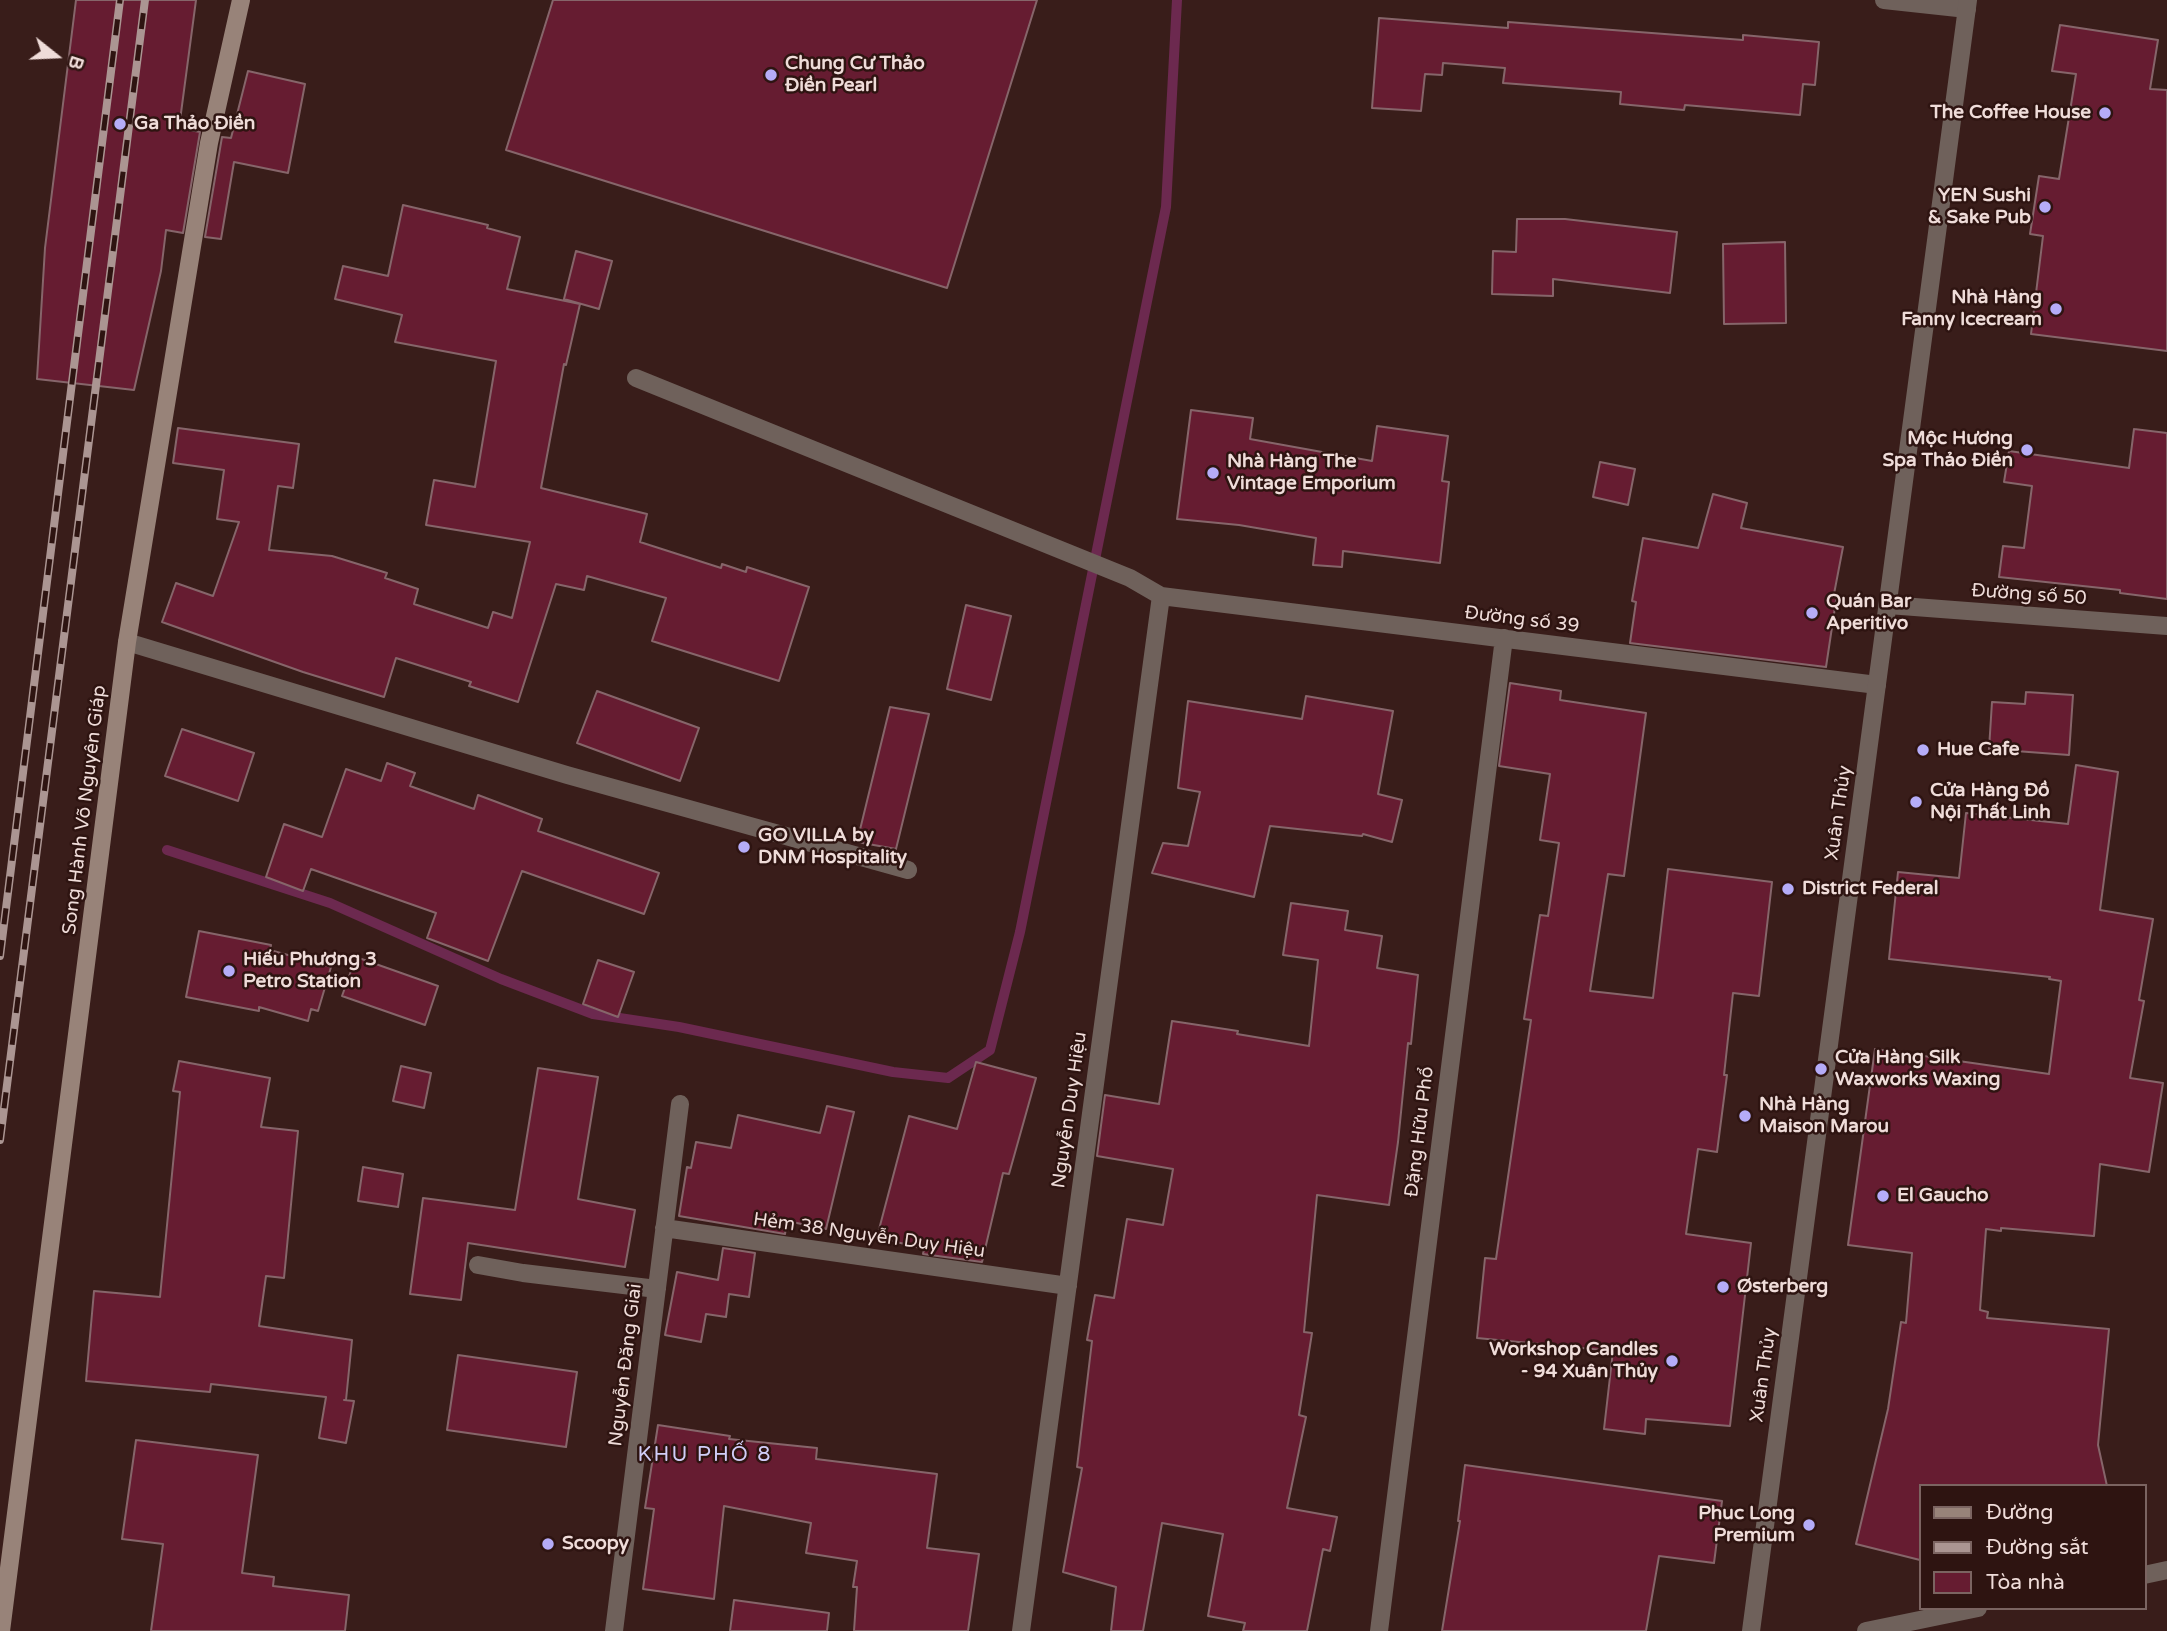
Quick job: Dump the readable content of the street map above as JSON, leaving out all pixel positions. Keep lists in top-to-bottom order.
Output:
{
  "streets": {
    "main road": ["Song Hành Võ Nguyên Giáp"],
    "street": [
      "Đường số 50",
      "Đường số 39",
      "Xuân Thủy",
      "Nguyễn Duy Hiệu",
      "Đặng Hữu Phổ",
      "Hẻm 38 Nguyễn Duy Hiệu",
      "Nguyễn Đăng Giai"
    ]
  },
  "crossings": [
    ["Đường số 50", "Xuân Thủy"],
    ["Đường số 39", "Xuân Thủy"],
    ["Đường số 39", "Nguyễn Duy Hiệu"],
    ["Đường số 39", "Đặng Hữu Phổ"],
    ["Nguyễn Duy Hiệu", "Hẻm 38 Nguyễn Duy Hiệu"],
    ["Hẻm 38 Nguyễn Duy Hiệu", "Nguyễn Đăng Giai"]
  ],
  "districts": ["KHU PHỐ 8"],
  "places": [
    "Chung Cư Thảo Điền Pearl",
    "The Coffee House",
    "Ga Thảo Điền",
    "YEN Sushi & Sake Pub",
    "Nhà Hàng Fanny Icecream",
    "Mộc Hương Spa Thảo Điền",
    "Nhà Hàng The Vintage Emporium",
    "Quán Bar Aperitivo",
    "Hue Cafe",
    "Cửa Hàng Đồ Nội Thất Linh",
    "GO VILLA by DNM Hospitality",
    "District Federal",
    "Hiếu Phương 3 Petro Station",
    "Cửa Hàng Silk Waxworks Waxing",
    "Nhà Hàng Maison Marou",
    "El Gaucho",
    "Østerberg",
    "Workshop Candles - 94 Xuân Thủy",
    "Phuc Long Premium",
    "Scoopy"
  ],
  "legend": ["Đường", "Đường sắt", "Tòa nhà"],
  "north": "right"
}
